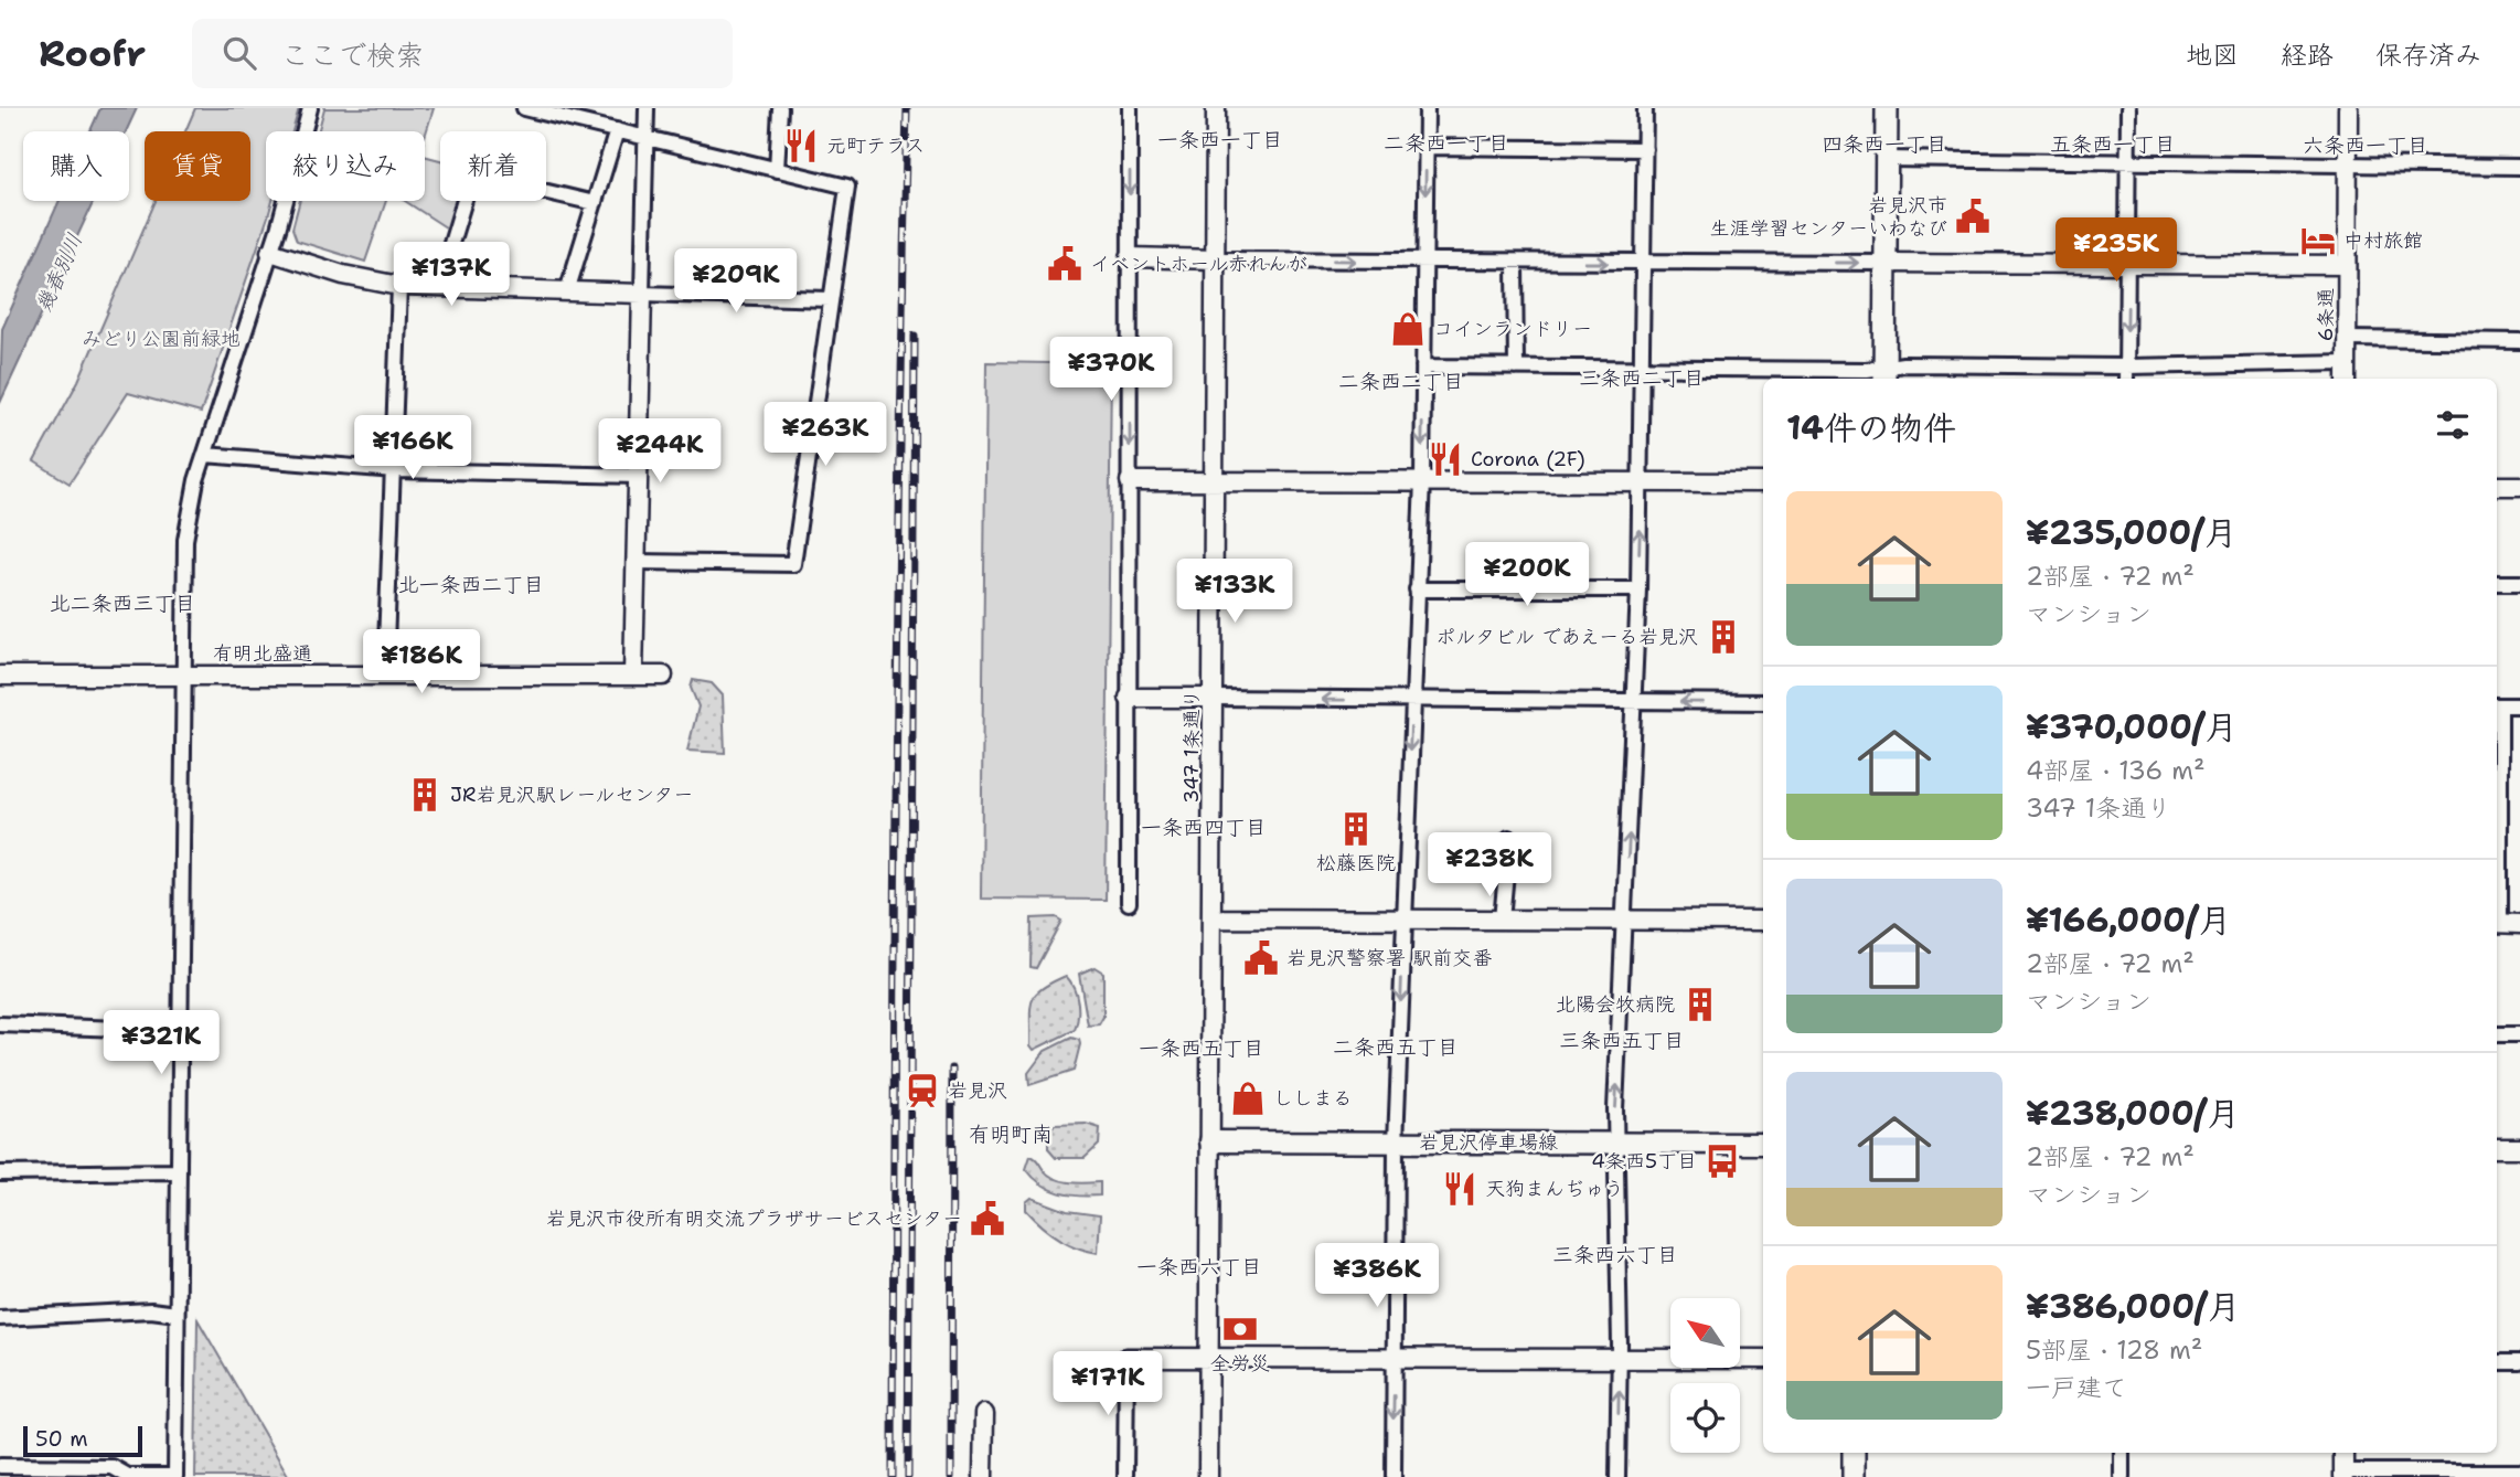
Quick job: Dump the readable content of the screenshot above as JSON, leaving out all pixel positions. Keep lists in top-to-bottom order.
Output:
{
  "streets": {
    "main road": ["岩見沢停車場線"],
    "street": ["6条通", "有明北盛通", "347 1条通り"]
  },
  "crossings": [
    ["347 1条通り", "岩見沢停車場線"]
  ],
  "districts": [
    "一条西一丁目",
    "二条西一丁目",
    "四条西一丁目",
    "五条西一丁目",
    "六条西一丁目",
    "三条西二丁目",
    "二条西二丁目",
    "北一条西二丁目",
    "北二条西三丁目",
    "一条西四丁目",
    "三条西五丁目",
    "二条西五丁目",
    "一条西五丁目",
    "有明町南",
    "三条西六丁目",
    "一条西六丁目"
  ],
  "water": ["幾春別川"],
  "parks": ["みどり公園前緑地"],
  "places": {
    "restaurant": ["元町テラス", "Corona (2F)", "天狗まんぢゅう"],
    "public building": [
      "岩見沢市 生涯学習センターいわなび",
      "イベントホール赤れんが",
      "岩見沢警察署 駅前交番",
      "岩見沢市役所有明交流プラザサービスセンター"
    ],
    "hotel": ["中村旅館"],
    "shop": ["コインランドリー", "ししまる"],
    "building": [
      "ポルタビル であえーる岩見沢",
      "JR岩見沢駅レールセンター",
      "松藤医院",
      "北陽会牧病院"
    ],
    "station": ["岩見沢"],
    "bus stop": ["4条西5丁目"],
    "bank": ["全労災"]
  },
  "scale_bar": "50 m",
  "north": "top left",
  "page": {
    "header": "Roofr",
    "search": "ここで検索",
    "nav": ["地図", "経路", "保存済み"],
    "chip": [
      "購入",
      "賃貸",
      "絞り込み",
      "新着"
    ],
    "price": [
      "¥235K",
      "¥137K",
      "¥209K",
      "¥370K",
      "¥263K",
      "¥166K",
      "¥244K",
      "¥200K",
      "¥133K",
      "¥186K",
      "¥238K",
      "¥321K",
      "¥386K",
      "¥171K"
    ],
    "heading": "14件の物件",
    "list": [
      {
        "name": "¥235,000/月",
        "note": "2部屋 · 72 m² · マンション"
      },
      {
        "name": "¥370,000/月",
        "note": "4部屋 · 136 m² · 347 1条通り"
      },
      {
        "name": "¥166,000/月",
        "note": "2部屋 · 72 m² · マンション"
      },
      {
        "name": "¥238,000/月",
        "note": "2部屋 · 72 m² · マンション"
      },
      {
        "name": "¥386,000/月",
        "note": "5部屋 · 128 m² · 一戸建て"
      }
    ],
    "scale": "50 m"
  }
}
